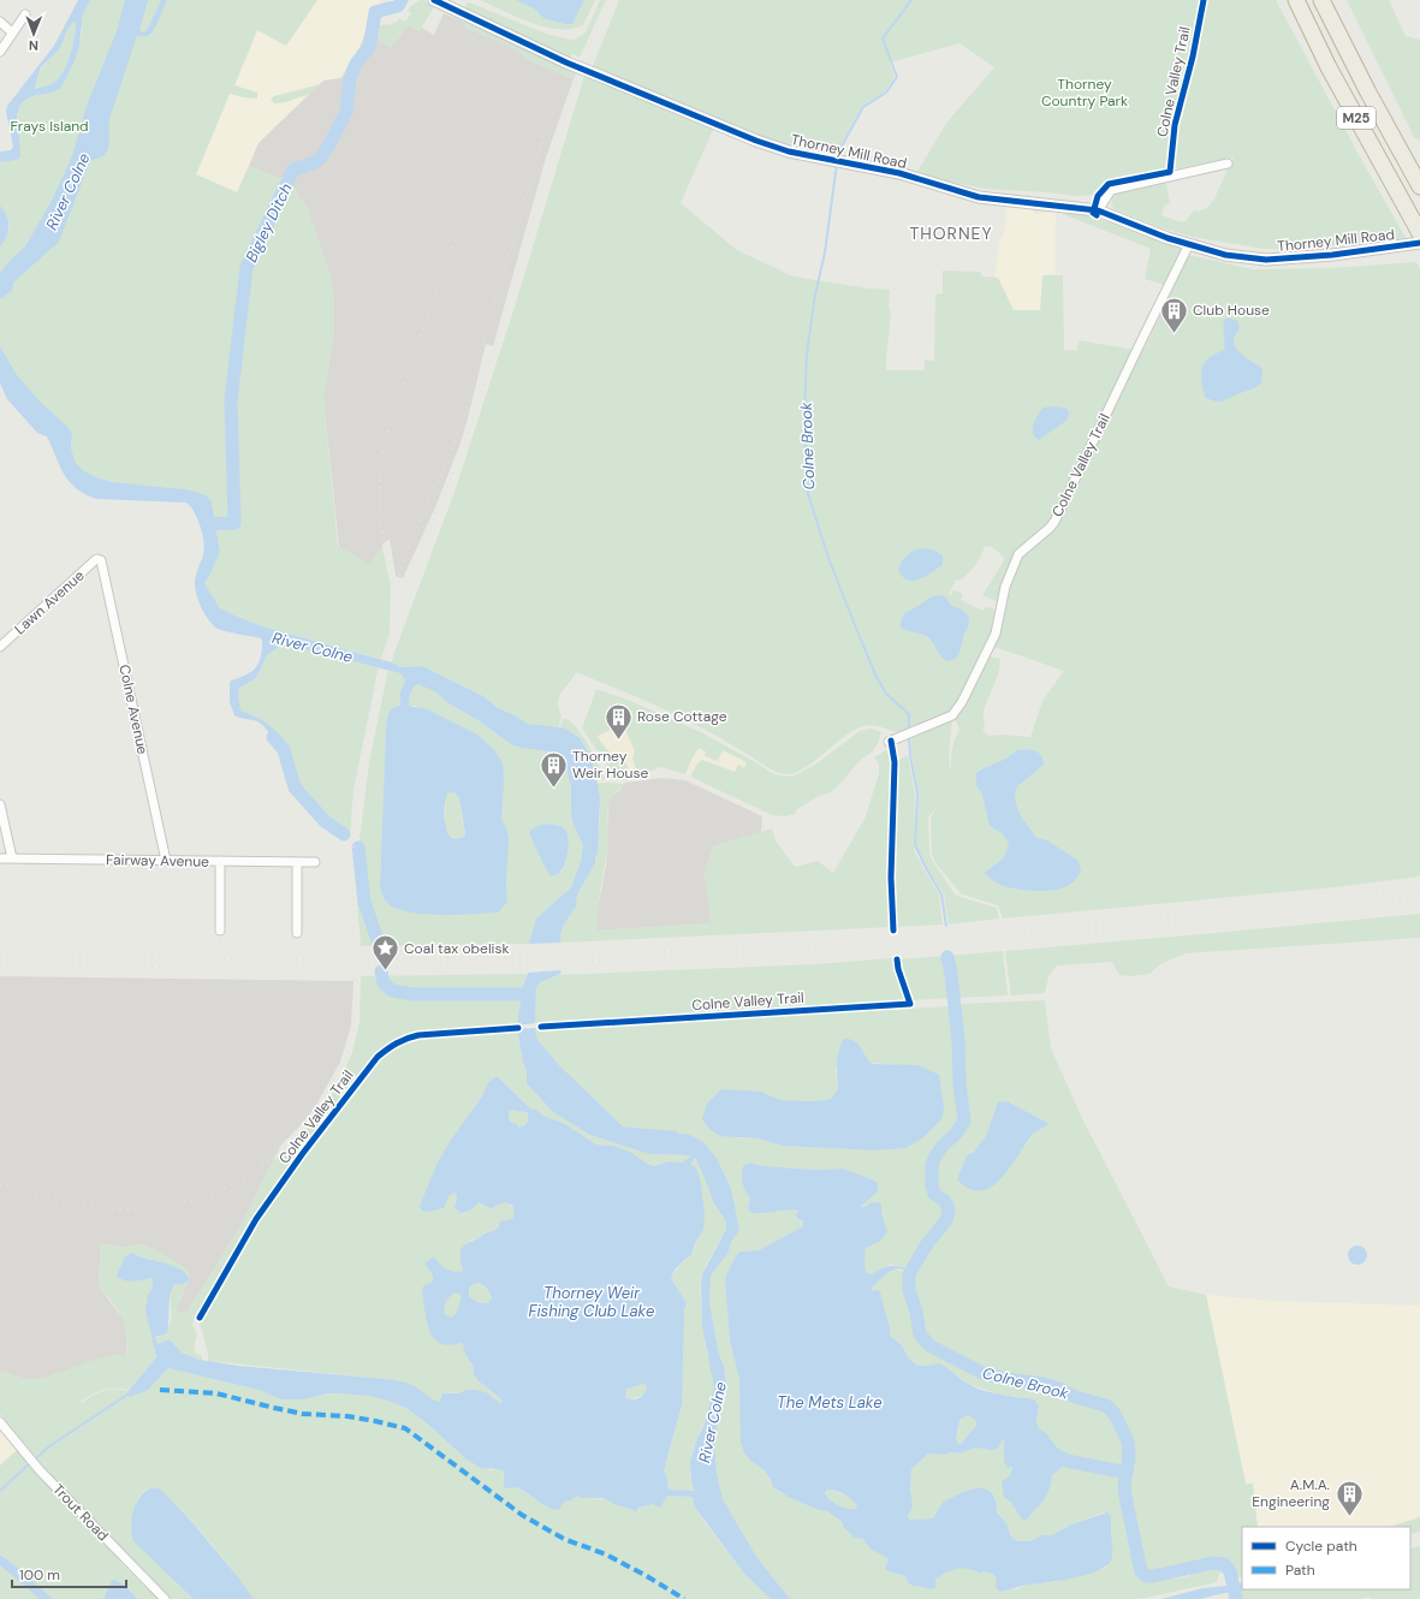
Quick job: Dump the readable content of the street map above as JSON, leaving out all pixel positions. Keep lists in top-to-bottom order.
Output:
{
  "streets": {
    "highway": ["M25"],
    "street": [
      "Colne Valley Trail",
      "Thorney Mill Road",
      "Lawn Avenue",
      "Colne Avenue",
      "Fairway Avenue",
      "Trout Road"
    ]
  },
  "crossings": [
    ["Colne Valley Trail", "Thorney Mill Road"],
    ["Lawn Avenue", "Colne Avenue"],
    ["Colne Avenue", "Fairway Avenue"]
  ],
  "districts": ["THORNEY"],
  "water": [
    "River Colne",
    "Bigley Ditch",
    "Colne Brook",
    "Thorney Weir Fishing Club Lake",
    "The Mets Lake"
  ],
  "parks": ["Thorney Country Park", "Frays Island"],
  "places": {
    "building": [
      "Club House",
      "Rose Cottage",
      "Thorney Weir House",
      "A.M.A. Engineering"
    ],
    "place": ["Coal tax obelisk"]
  },
  "legend": ["Cycle path", "Path"],
  "scale_bar": "100 m",
  "north": "bottom"
}
